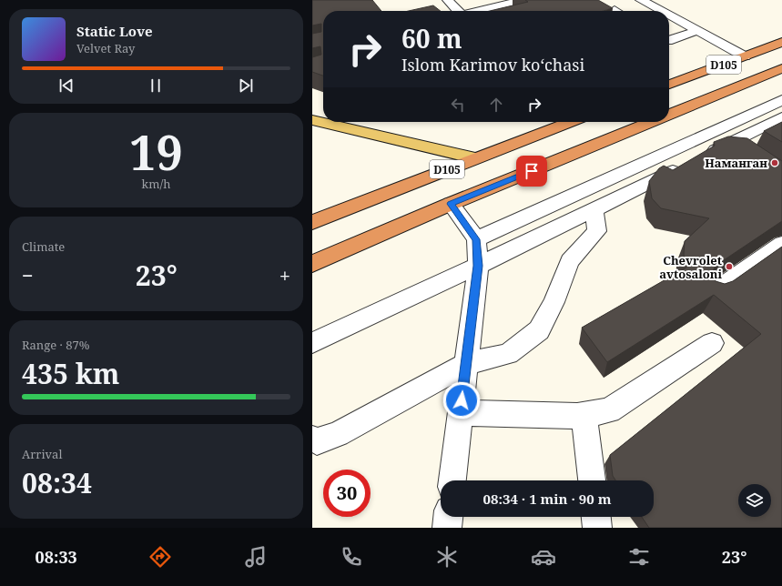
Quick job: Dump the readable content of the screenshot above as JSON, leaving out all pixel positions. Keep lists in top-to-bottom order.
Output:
{
  "streets": {
    "highway": ["D105"]
  },
  "places": ["Наманган", "Chevrolet avtosaloni"],
  "page": {
    "turn": ["60 m", "Islom Karimov koʻchasi"],
    "song": ["Static Love", "Velvet Ray"],
    "tile": [
      ["19", "km/h"],
      "Climate",
      ["Range · 87%", "435 km"],
      ["Arrival", "08:34"]
    ],
    "heat": ["−", "23°", "+"],
    "limit": "30",
    "trip": "08:34 · 1 min · 90 m",
    "tabs": ["08:33", "23°"]
  }
}
